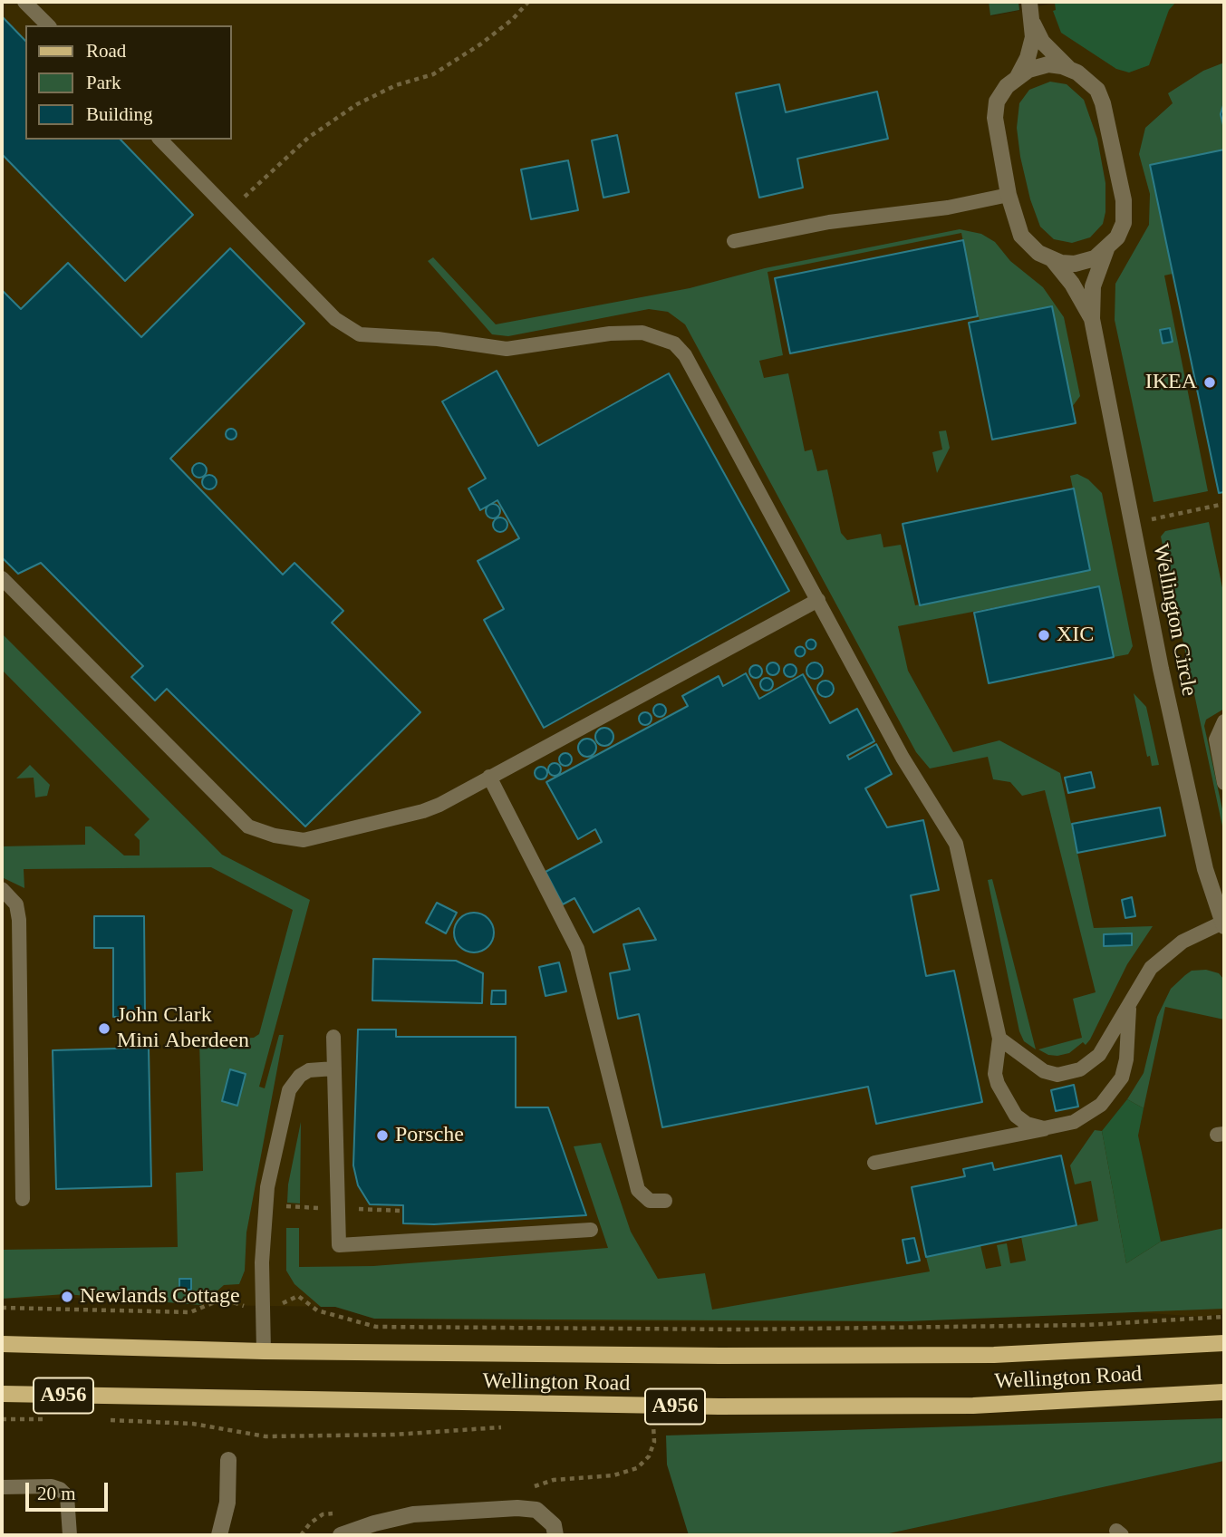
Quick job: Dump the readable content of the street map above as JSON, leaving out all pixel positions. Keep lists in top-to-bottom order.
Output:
{
  "streets": {
    "main road": ["Wellington Road", "A956"],
    "street": ["Wellington Circle"]
  },
  "places": [
    "IKEA",
    "XIC",
    "John Clark Mini Aberdeen",
    "Porsche",
    "Newlands Cottage"
  ],
  "legend": ["Road", "Park", "Building"],
  "scale_bar": "20 m"
}
